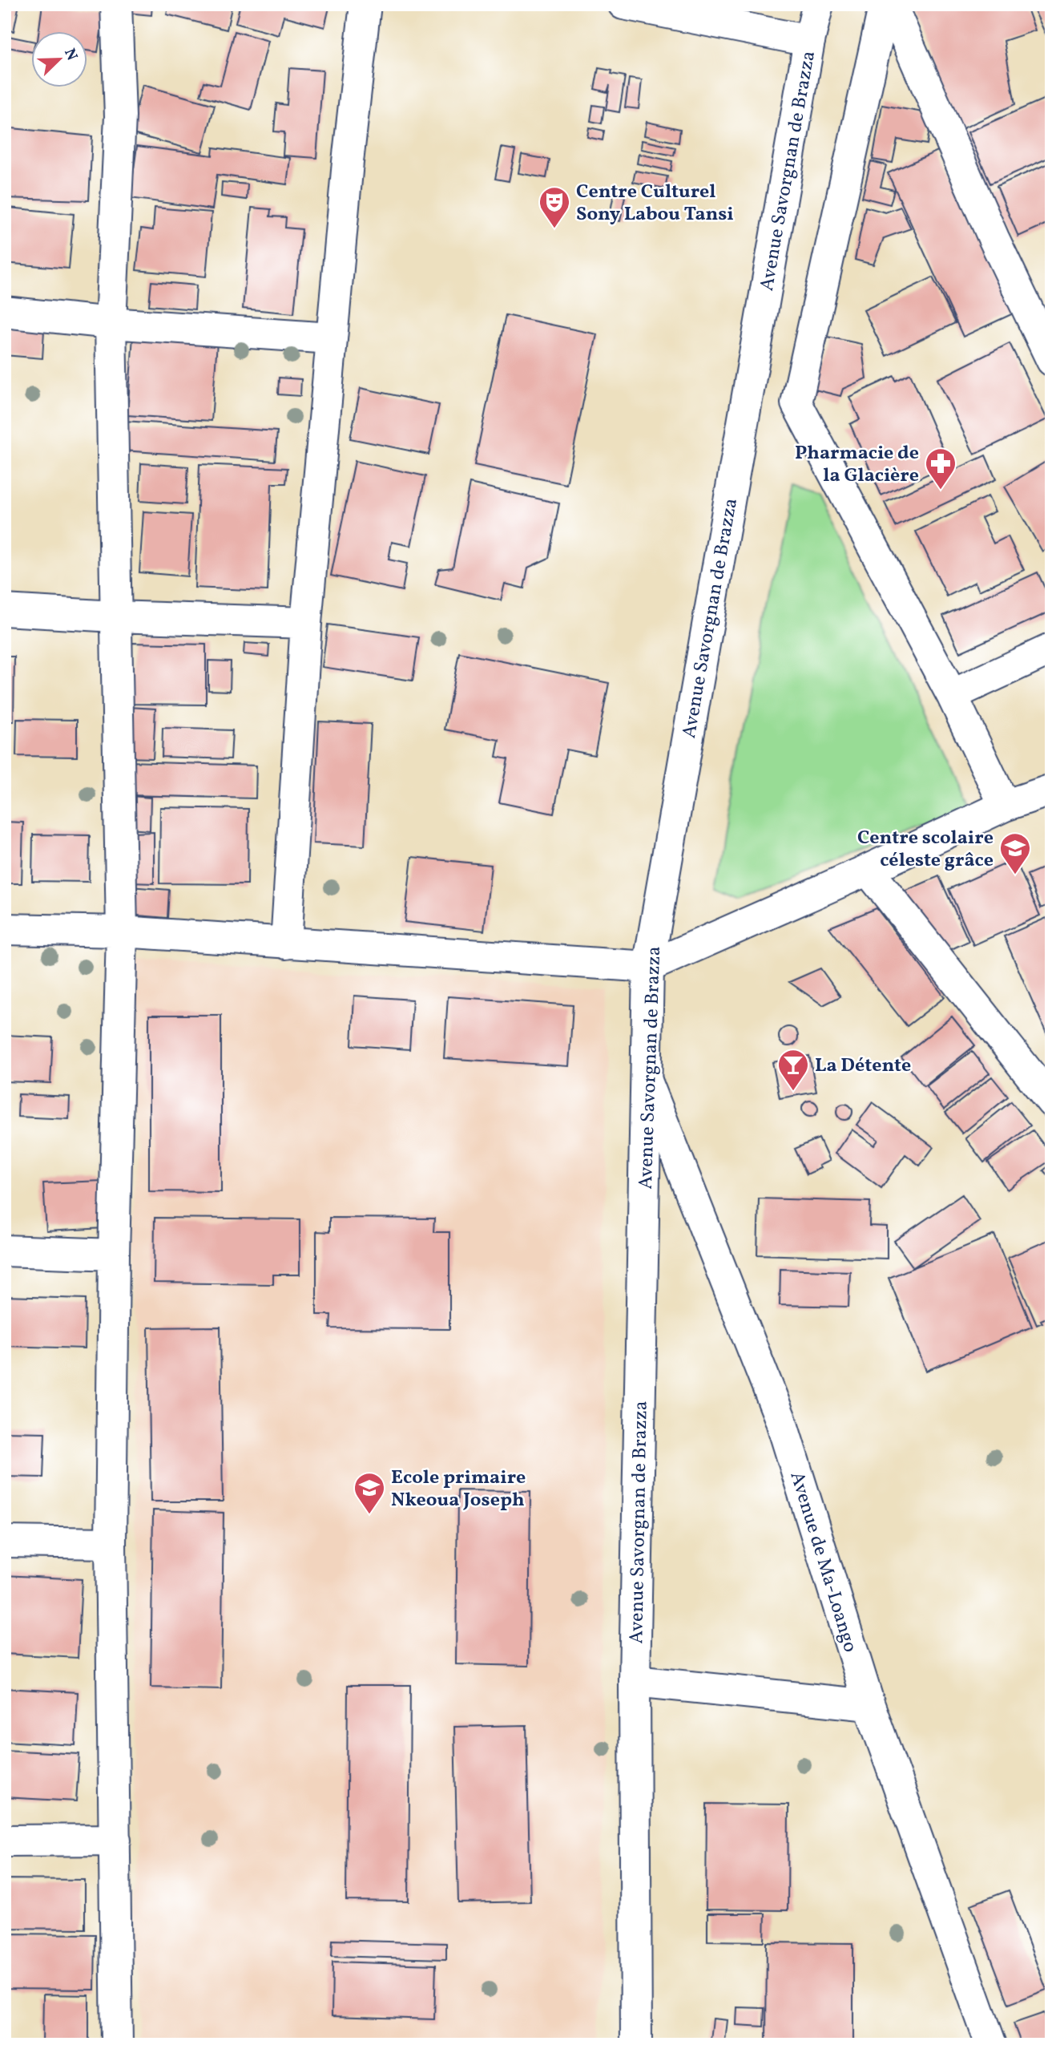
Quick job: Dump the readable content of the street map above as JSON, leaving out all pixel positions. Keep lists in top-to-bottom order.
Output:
{
  "streets": {
    "street": ["Avenue Savorgnan de Brazza", "Avenue de Ma-Loango"]
  },
  "crossings": [
    ["Avenue Savorgnan de Brazza", "Avenue de Ma-Loango"]
  ],
  "places": {
    "theatre": ["Centre Culturel Sony Labou Tansi"],
    "pharmacy": ["Pharmacie de la Glacière"],
    "school or university": ["Centre scolaire céleste grâce", "Ecole primaire Nkeoua Joseph"],
    "bar": ["La Détente"]
  },
  "north": "top right"
}
